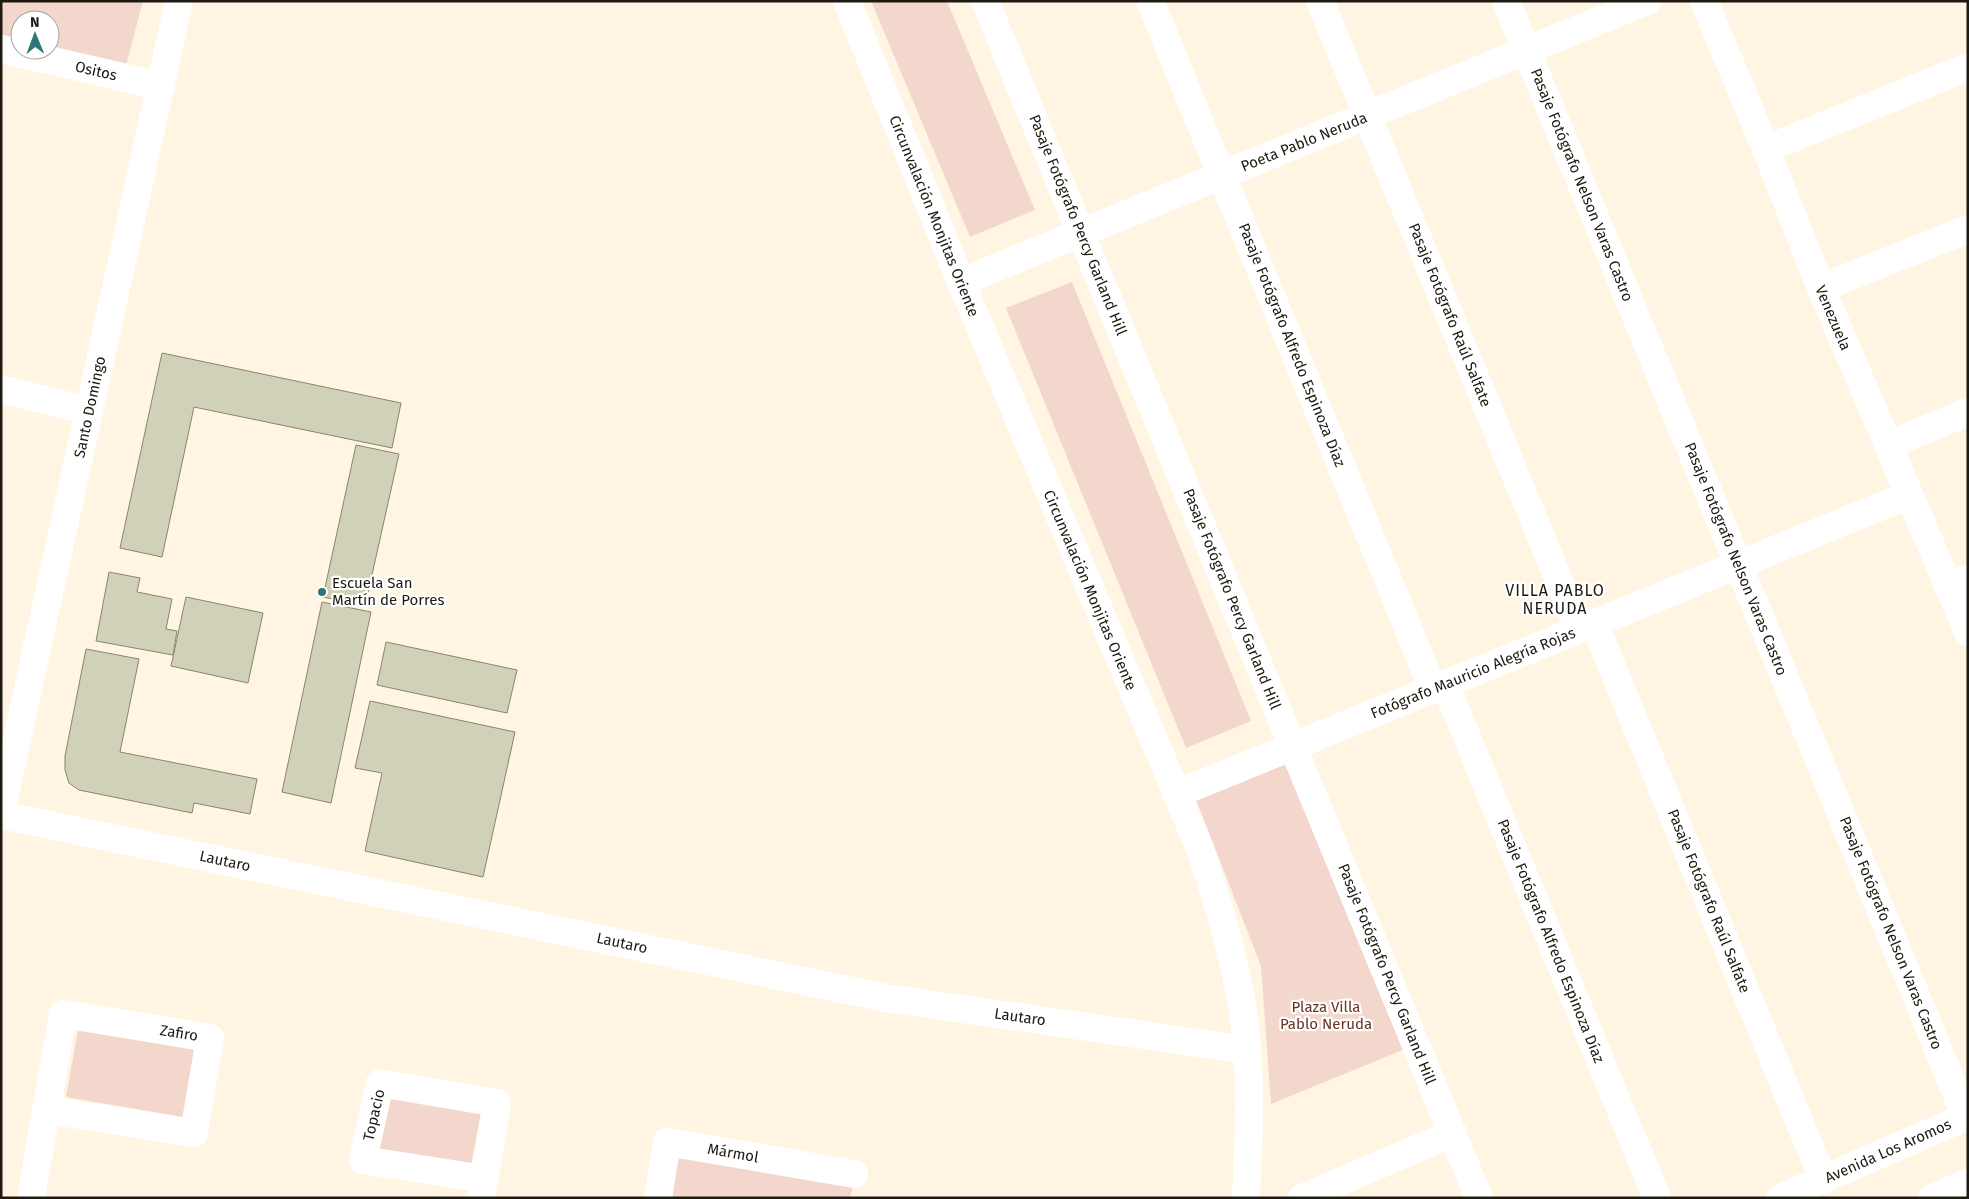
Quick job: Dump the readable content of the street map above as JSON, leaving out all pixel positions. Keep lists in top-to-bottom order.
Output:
{
  "streets": {
    "street": [
      "Ositos",
      "Poeta Pablo Neruda",
      "Pasaje Fotógrafo Nelson Varas Castro",
      "Circunvalación Monjitas Oriente",
      "Pasaje Fotógrafo Percy Garland Hill",
      "Pasaje Fotógrafo Raúl Salfate",
      "Venezuela",
      "Pasaje Fotógrafo Alfredo Espinoza Díaz",
      "Santo Domingo",
      "Fotógrafo Mauricio Alegría Rojas",
      "Lautaro",
      "Zafiro",
      "Topacio",
      "Avenida Los Aromos",
      "Mármol"
    ]
  },
  "crossings": [
    ["Ositos", "Santo Domingo"],
    ["Poeta Pablo Neruda", "Pasaje Fotógrafo Nelson Varas Castro"],
    ["Poeta Pablo Neruda", "Circunvalación Monjitas Oriente"],
    ["Poeta Pablo Neruda", "Pasaje Fotógrafo Percy Garland Hill"],
    ["Poeta Pablo Neruda", "Pasaje Fotógrafo Raúl Salfate"],
    ["Poeta Pablo Neruda", "Pasaje Fotógrafo Alfredo Espinoza Díaz"],
    ["Pasaje Fotógrafo Nelson Varas Castro", "Fotógrafo Mauricio Alegría Rojas"],
    ["Pasaje Fotógrafo Nelson Varas Castro", "Avenida Los Aromos"],
    ["Circunvalación Monjitas Oriente", "Fotógrafo Mauricio Alegría Rojas"],
    ["Circunvalación Monjitas Oriente", "Lautaro"],
    ["Pasaje Fotógrafo Percy Garland Hill", "Fotógrafo Mauricio Alegría Rojas"],
    ["Pasaje Fotógrafo Raúl Salfate", "Fotógrafo Mauricio Alegría Rojas"],
    ["Pasaje Fotógrafo Raúl Salfate", "Avenida Los Aromos"],
    ["Venezuela", "Fotógrafo Mauricio Alegría Rojas"],
    ["Pasaje Fotógrafo Alfredo Espinoza Díaz", "Fotógrafo Mauricio Alegría Rojas"],
    ["Santo Domingo", "Lautaro"]
  ],
  "districts": ["VILLA PABLO NERUDA"],
  "parks": ["Plaza Villa Pablo Neruda"],
  "places": ["Escuela San Martín de Porres"],
  "north": "top"
}
